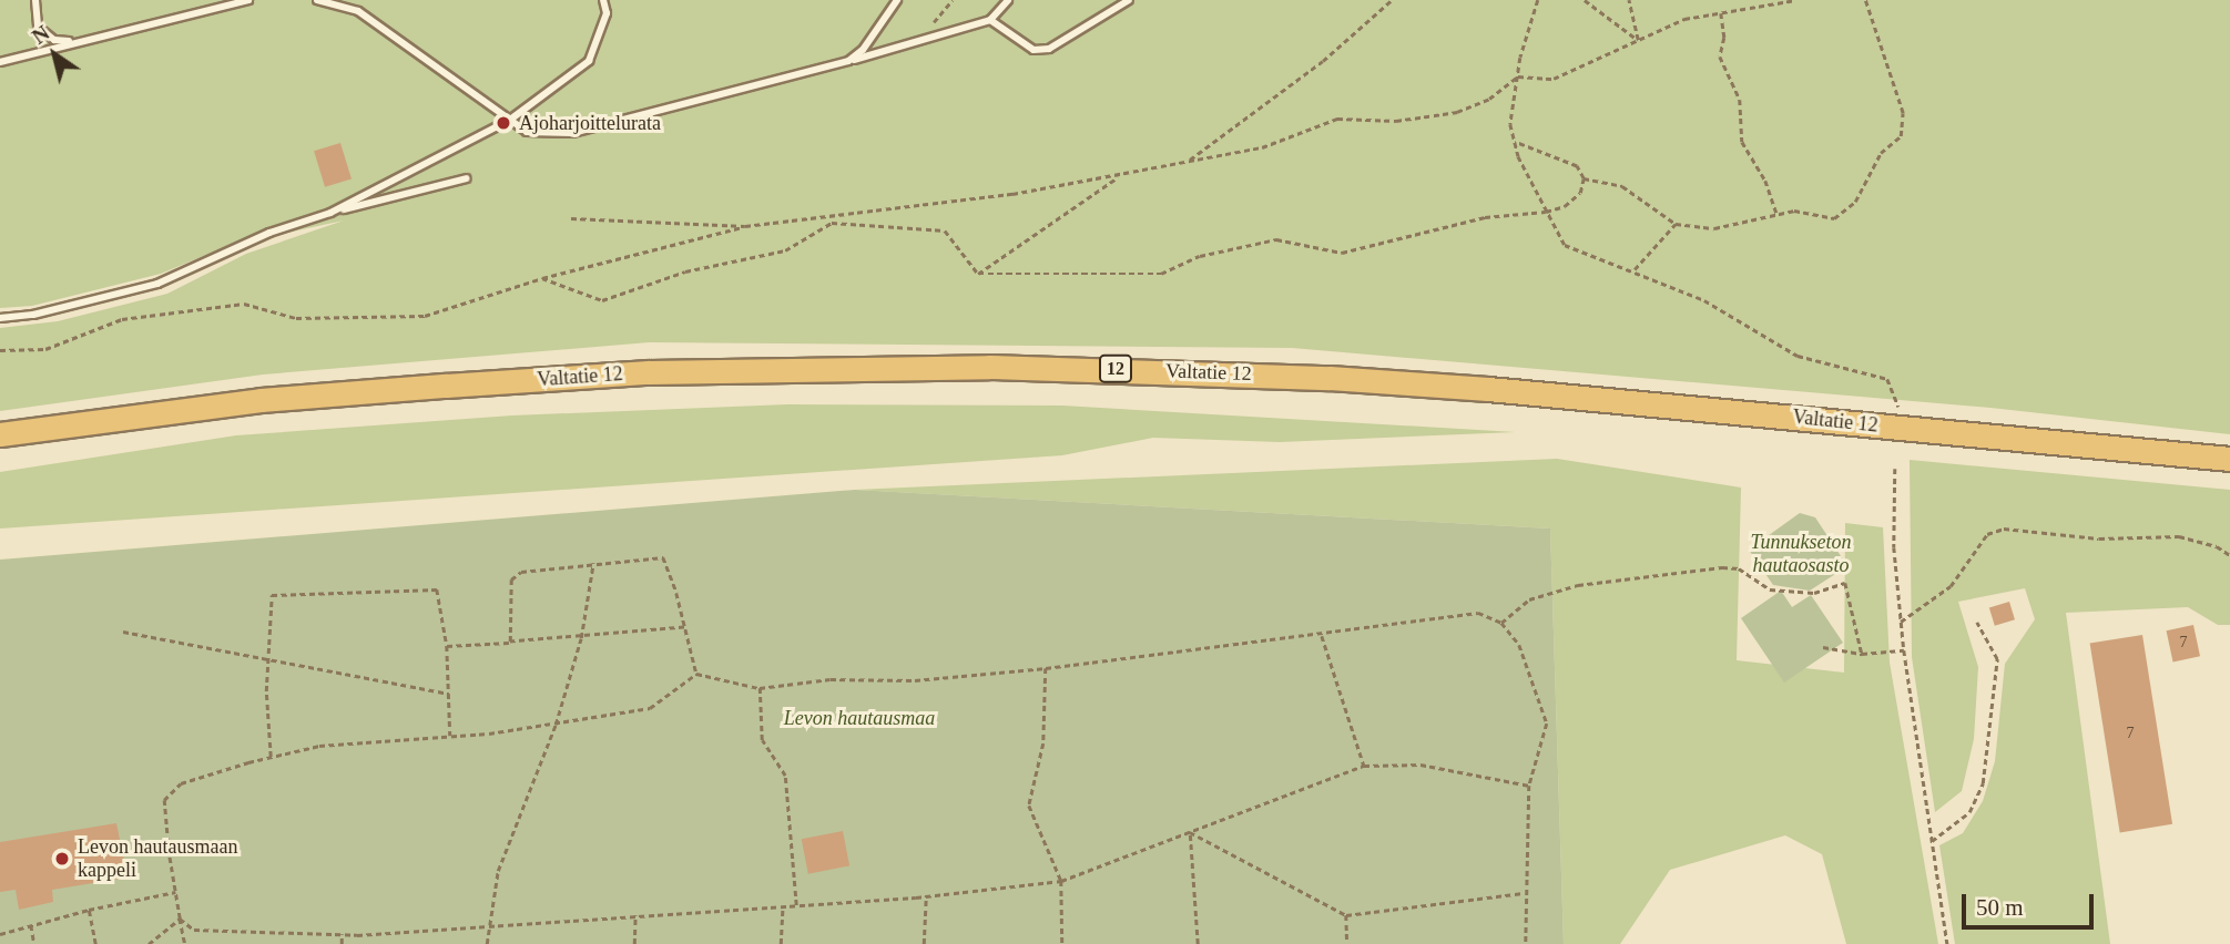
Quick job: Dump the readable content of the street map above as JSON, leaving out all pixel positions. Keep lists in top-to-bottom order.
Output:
{
  "streets": {
    "highway": ["12", "Valtatie 12"]
  },
  "parks": ["Tunnukseton hautaosasto", "Levon hautausmaa"],
  "places": ["Ajoharjoittelurata", "Levon hautausmaan kappeli"],
  "house_numbers": ["7", "7"],
  "scale_bar": "50 m",
  "north": "top left"
}
